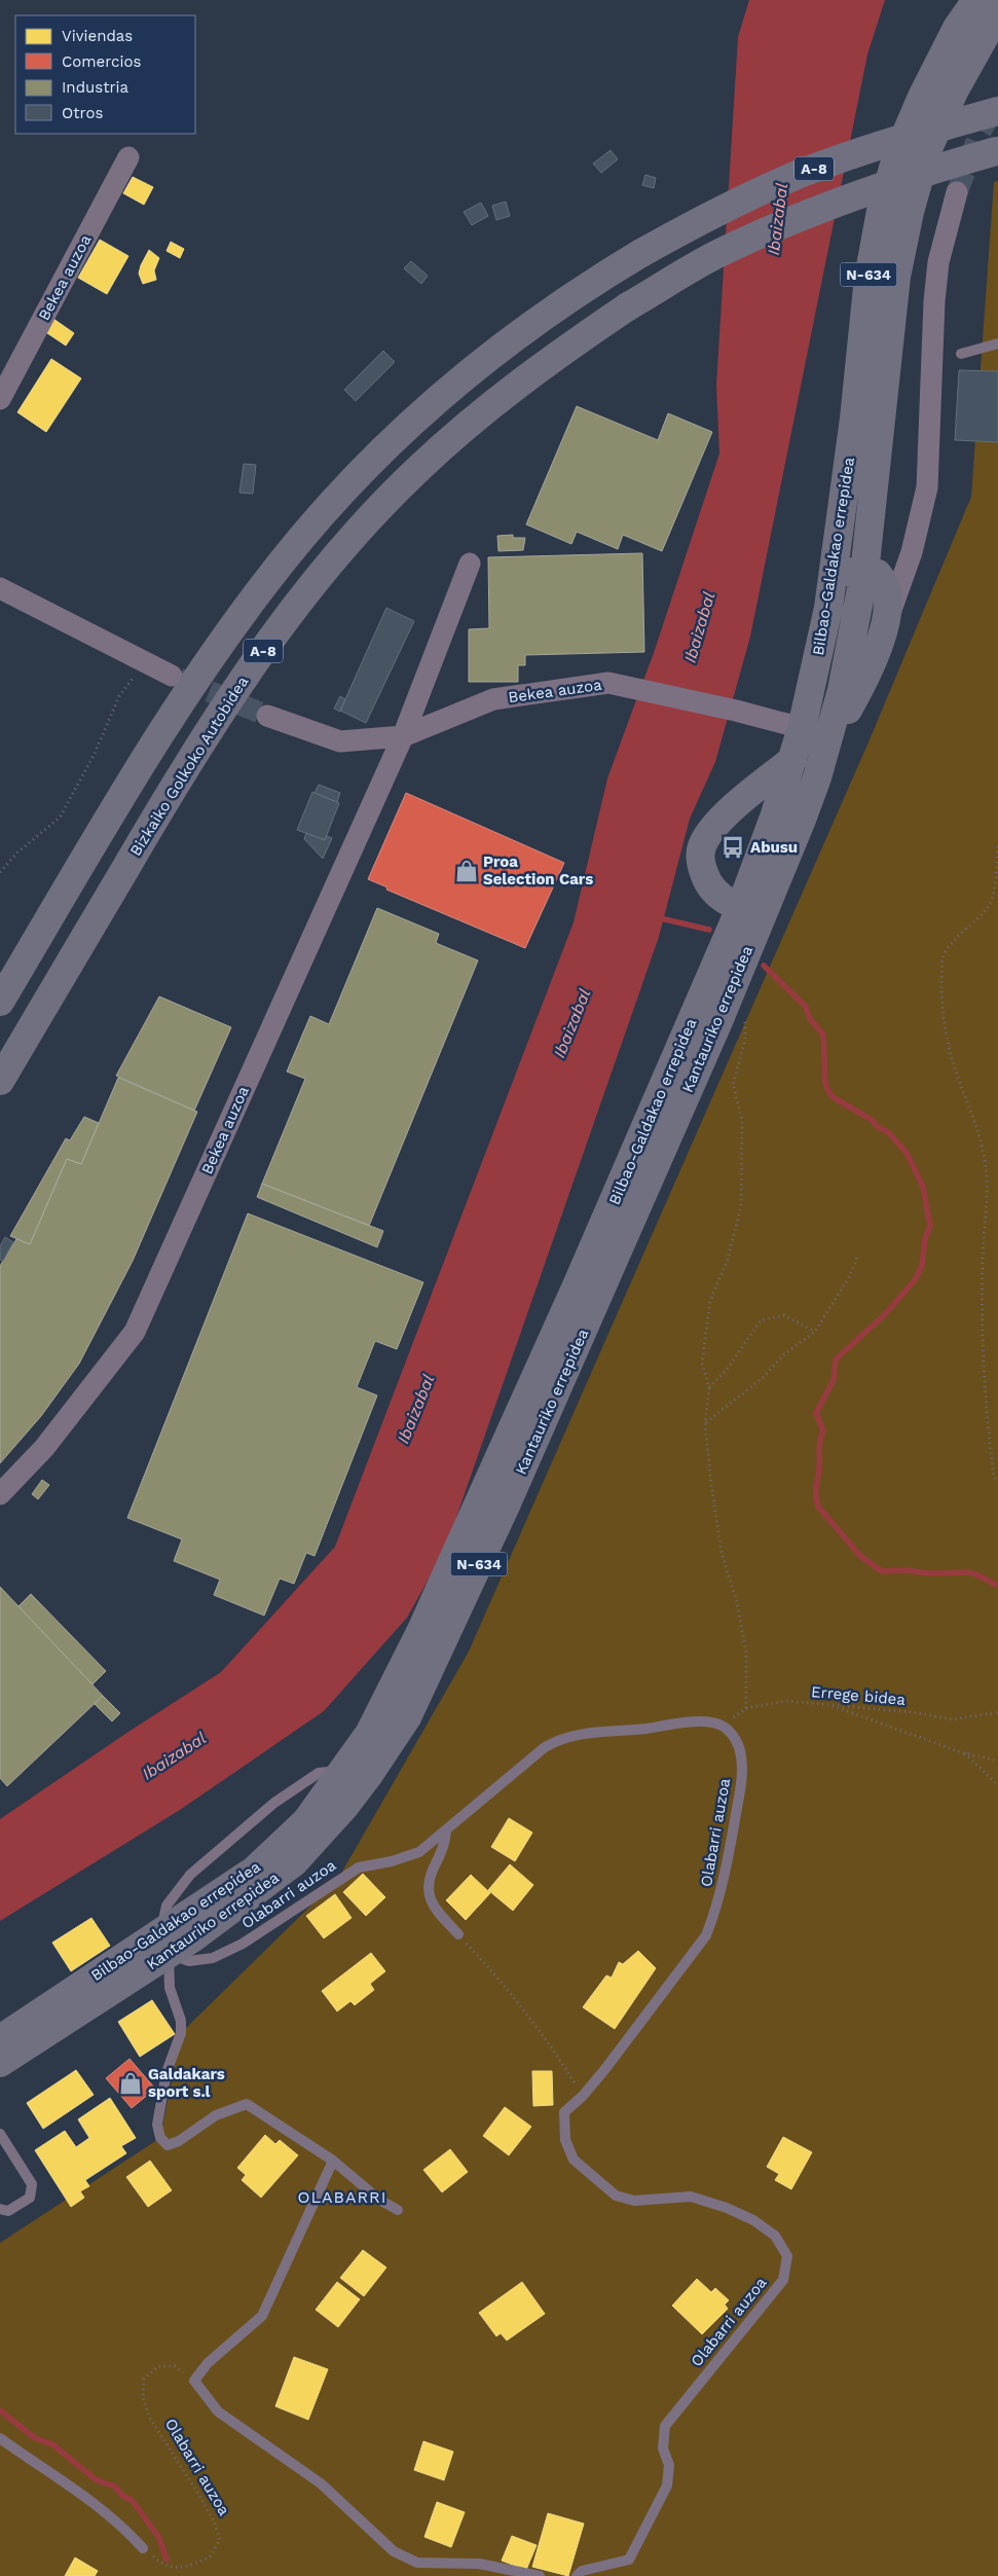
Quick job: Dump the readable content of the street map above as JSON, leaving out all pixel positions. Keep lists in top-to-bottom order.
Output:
{
  "streets": {
    "highway": [
      "A-8",
      "N-634",
      "Bilbao-Galdakao errepidea",
      "Bizkaiko Golkoko Autobidea",
      "Kantauriko errepidea"
    ],
    "street": ["Bekea auzoa"],
    "lane": ["Olabarri auzoa"],
    "path": ["Errege bidea"]
  },
  "crossings": [
    ["Bekea auzoa", "Bilbao-Galdakao errepidea"],
    ["Bilbao-Galdakao errepidea", "Kantauriko errepidea"],
    ["Bilbao-Galdakao errepidea", "Olabarri auzoa"],
    ["Kantauriko errepidea", "Olabarri auzoa"],
    ["Errege bidea", "Olabarri auzoa"]
  ],
  "districts": ["OLABARRI"],
  "water": ["Ibaizabal"],
  "places": {
    "bus stop": ["Abusu"],
    "shop": ["Proa Selection Cars", "Galdakars sport s.l"]
  },
  "legend": [
    "Viviendas",
    "Comercios",
    "Industria",
    "Otros"
  ]
}
